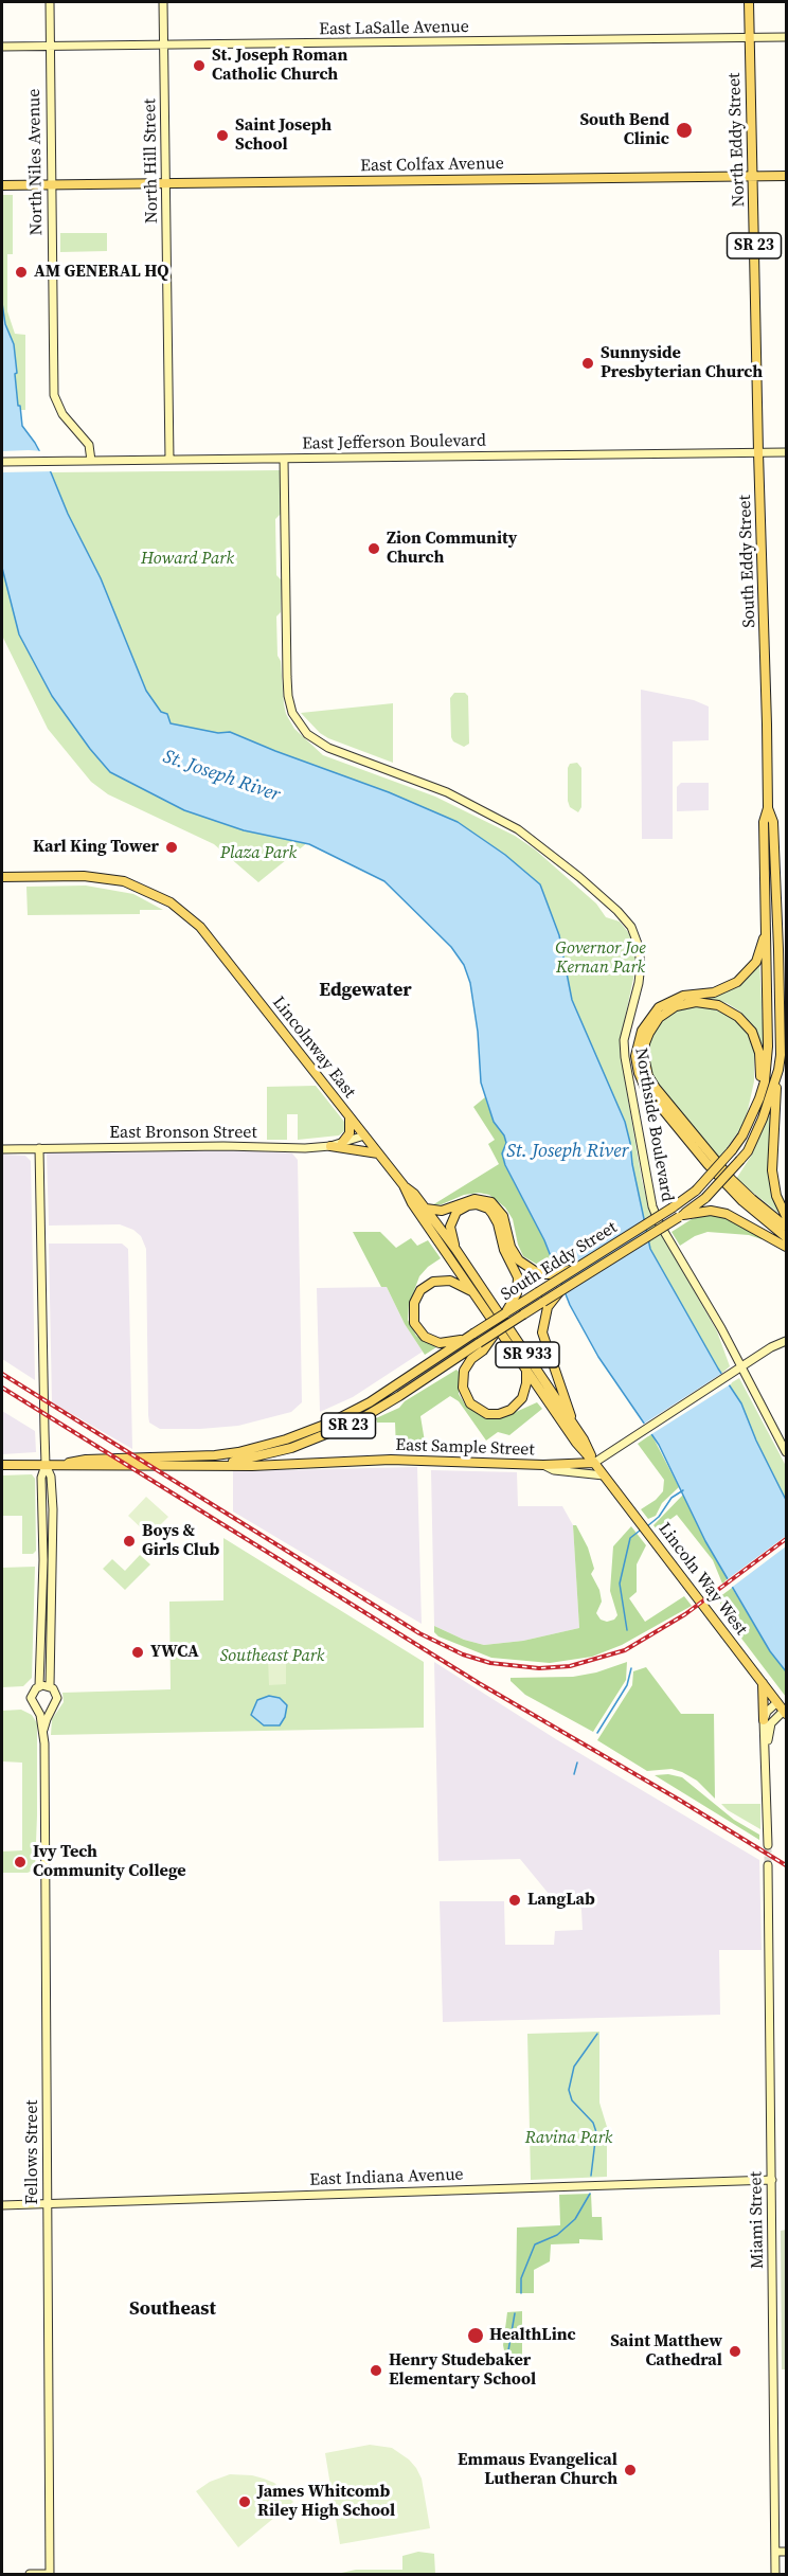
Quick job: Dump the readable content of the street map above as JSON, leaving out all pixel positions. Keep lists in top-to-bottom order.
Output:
{
  "streets": {
    "main road": [
      "North Eddy Street",
      "East Colfax Avenue",
      "SR 23",
      "South Eddy Street",
      "Lincolnway East",
      "SR 933",
      "East Sample Street",
      "Lincoln Way West"
    ],
    "street": [
      "East LaSalle Avenue",
      "North Hill Street",
      "North Niles Avenue",
      "East Jefferson Boulevard",
      "Northside Boulevard",
      "East Bronson Street",
      "Fellows Street",
      "East Indiana Avenue",
      "Miami Street"
    ]
  },
  "crossings": [
    ["East LaSalle Avenue", "North Eddy Street"],
    ["East LaSalle Avenue", "North Hill Street"],
    ["East LaSalle Avenue", "North Niles Avenue"],
    ["North Eddy Street", "East Colfax Avenue"],
    ["North Eddy Street", "South Eddy Street"],
    ["North Hill Street", "East Colfax Avenue"],
    ["North Hill Street", "East Jefferson Boulevard"],
    ["North Niles Avenue", "East Colfax Avenue"],
    ["North Niles Avenue", "East Jefferson Boulevard"],
    ["East Jefferson Boulevard", "South Eddy Street"],
    ["East Jefferson Boulevard", "Northside Boulevard"],
    ["South Eddy Street", "East Sample Street"],
    ["Lincolnway East", "East Bronson Street"],
    ["Lincolnway East", "Lincoln Way West"],
    ["Northside Boulevard", "East Sample Street"],
    ["East Sample Street", "Lincoln Way West"],
    ["Fellows Street", "East Indiana Avenue"],
    ["East Indiana Avenue", "Miami Street"]
  ],
  "districts": ["Edgewater", "Southeast"],
  "water": ["St. Joseph River"],
  "parks": [
    "Howard Park",
    "Plaza Park",
    "Governor Joe Kernan Park",
    "Southeast Park",
    "Ravina Park"
  ],
  "places": [
    "St. Joseph Roman Catholic Church",
    "South Bend Clinic",
    "Saint Joseph School",
    "AM GENERAL HQ",
    "Sunnyside Presbyterian Church",
    "Zion Community Church",
    "Karl King Tower",
    "Boys & Girls Club",
    "YWCA",
    "Ivy Tech Community College",
    "LangLab",
    "HealthLinc",
    "Saint Matthew Cathedral",
    "Henry Studebaker Elementary School",
    "Emmaus Evangelical Lutheran Church",
    "James Whitcomb Riley High School"
  ]
}
